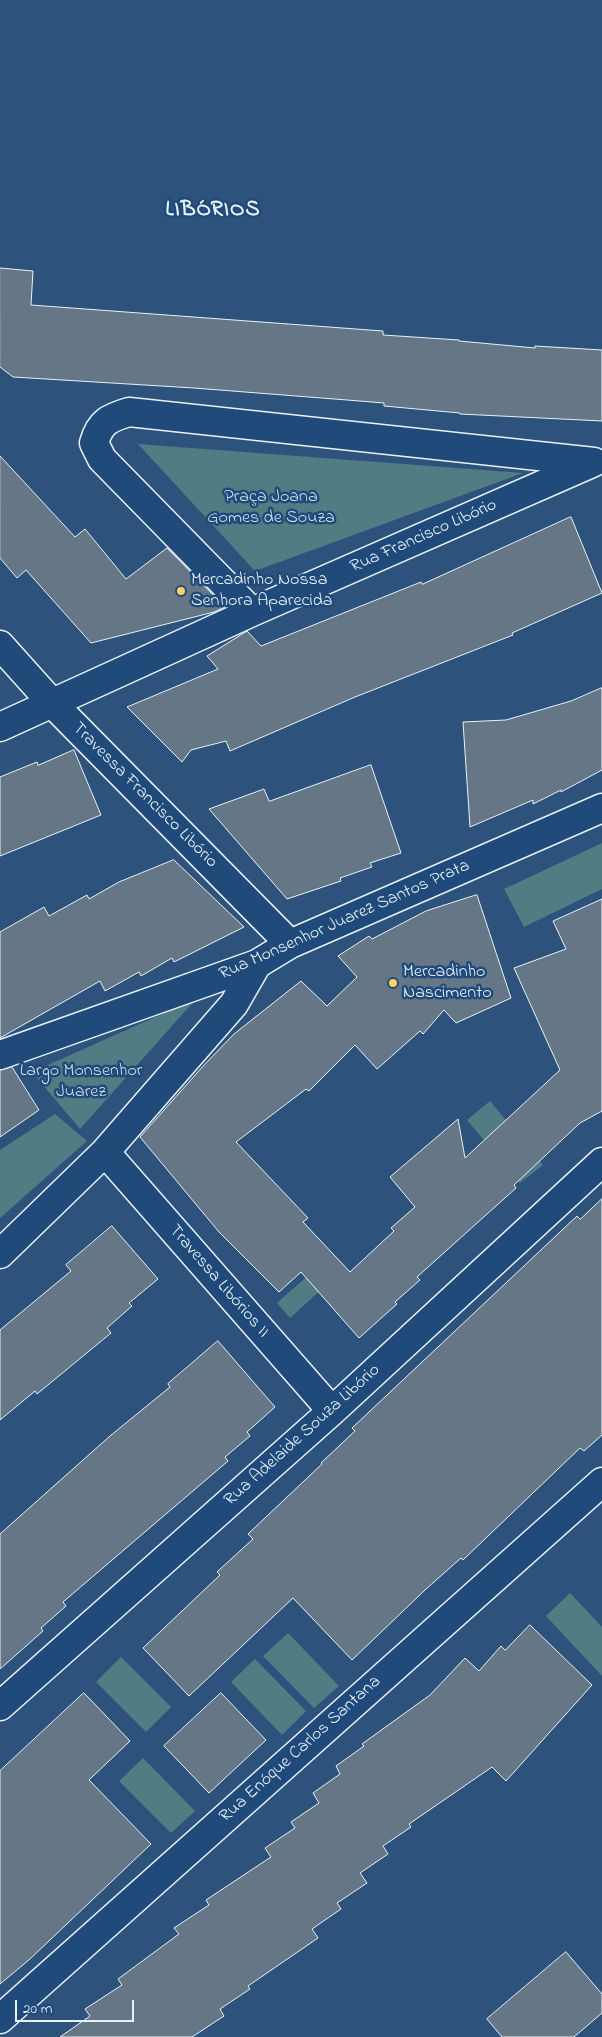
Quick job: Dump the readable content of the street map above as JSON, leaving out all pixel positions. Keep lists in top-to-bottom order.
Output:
{
  "streets": {
    "street": [
      "Rua Francisco Libório",
      "Travessa Francisco Libório",
      "Rua Monsenhor Juarez Santos Prata",
      "Travessa Libórios II",
      "Rua Adelaide Souza Libório",
      "Rua Enóque Carlos Santana"
    ]
  },
  "crossings": [
    ["Rua Francisco Libório", "Travessa Francisco Libório"],
    ["Travessa Francisco Libório", "Rua Monsenhor Juarez Santos Prata"],
    ["Travessa Libórios II", "Rua Adelaide Souza Libório"]
  ],
  "districts": ["LIBÓRIOS"],
  "parks": ["Praça Joana Gomes de Souza", "Largo Monsenhor Juarez"],
  "places": ["Mercadinho Nossa Senhora Aparecida", "Mercadinho Nascimento"],
  "scale_bar": "20 m"
}
